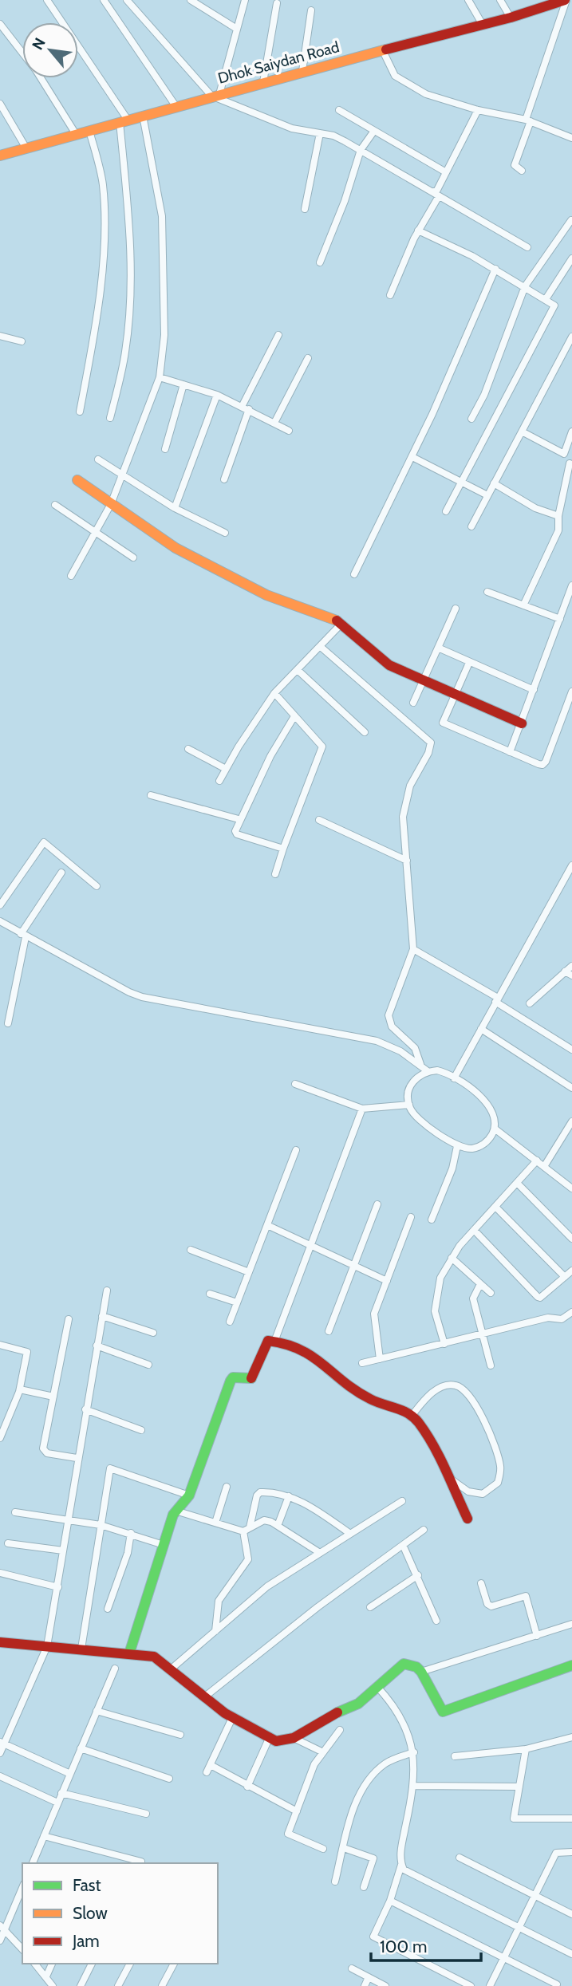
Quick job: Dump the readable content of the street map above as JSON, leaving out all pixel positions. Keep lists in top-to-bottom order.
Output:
{
  "streets": {
    "street": ["Dhok Saiydan Road"]
  },
  "legend": ["Fast", "Slow", "Jam"],
  "scale_bar": "100 m",
  "north": "top left"
}
